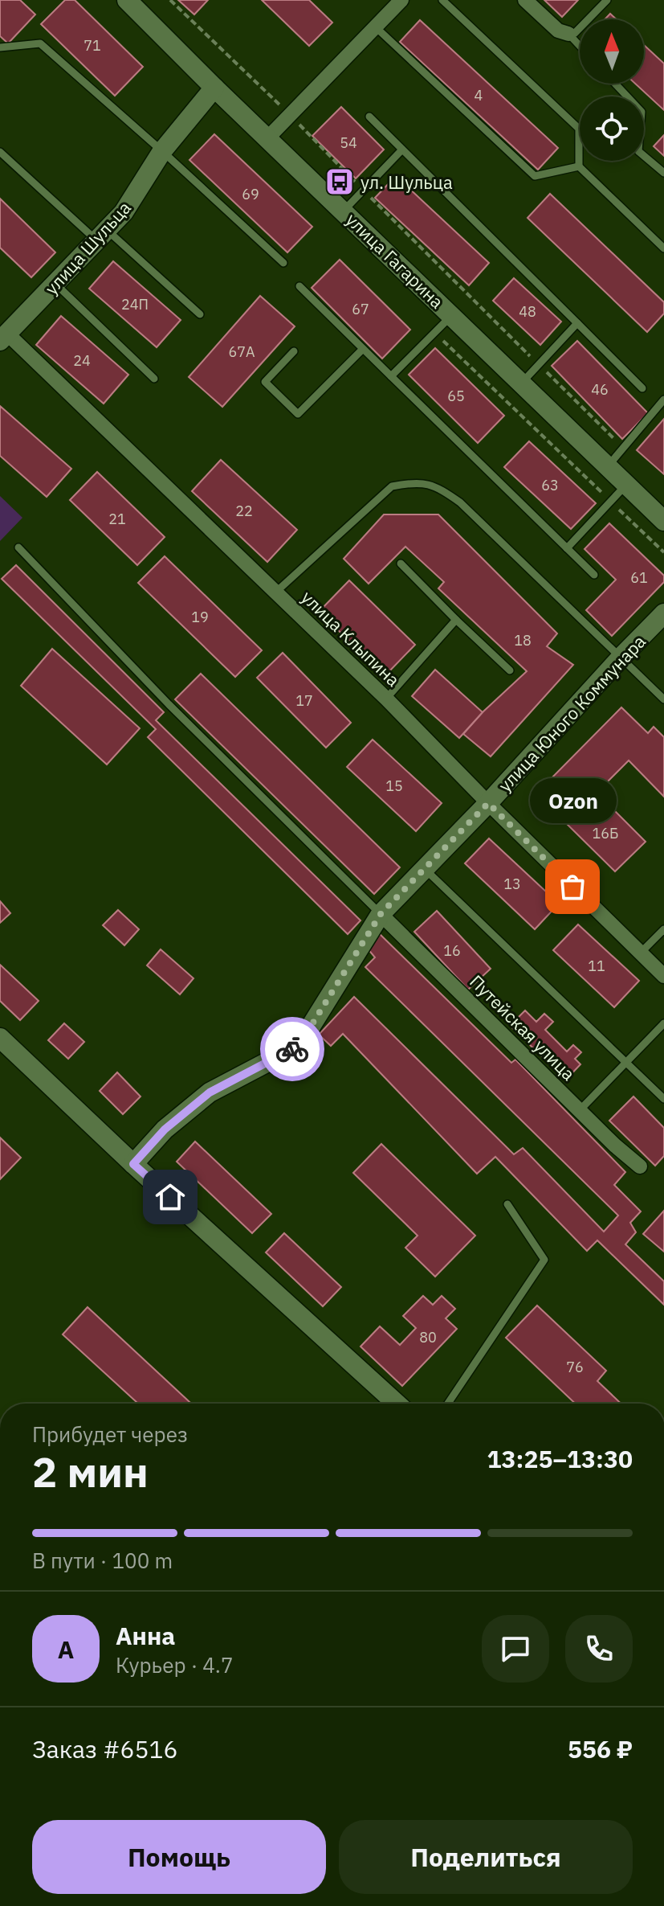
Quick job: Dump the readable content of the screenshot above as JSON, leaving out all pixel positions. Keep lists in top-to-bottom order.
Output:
{
  "streets": {
    "street": [
      "улица Шульца",
      "улица Гагарина",
      "улица Клыпина",
      "улица Юного Коммунара",
      "Путейская улица"
    ]
  },
  "crossings": [
    ["улица Шульца", "улица Гагарина"],
    ["улица Шульца", "улица Клыпина"],
    ["улица Клыпина", "улица Юного Коммунара"],
    ["улица Юного Коммунара", "Путейская улица"]
  ],
  "places": {
    "bus stop": ["ул. Шульца"],
    "other": ["Ozon"]
  },
  "house_numbers": [
    "71",
    "4",
    "54",
    "69",
    "24П",
    "67",
    "48",
    "67А",
    "24",
    "46",
    "65",
    "63",
    "22",
    "21",
    "61",
    "19",
    "18",
    "17",
    "15",
    "16Б",
    "13",
    "16",
    "11",
    "80",
    "76"
  ],
  "north": "top",
  "page": {
    "bubble": "Ozon",
    "heading": ["2 мин", "Прибудет через", "13:25–13:30"],
    "panel": [
      "Анна",
      "Курьер · 4.7",
      "Заказ #6516",
      "556 ₽"
    ],
    "bar": "В пути · 100 m",
    "round": "А",
    "buttons": ["Помощь", "Поделиться"]
  }
}
